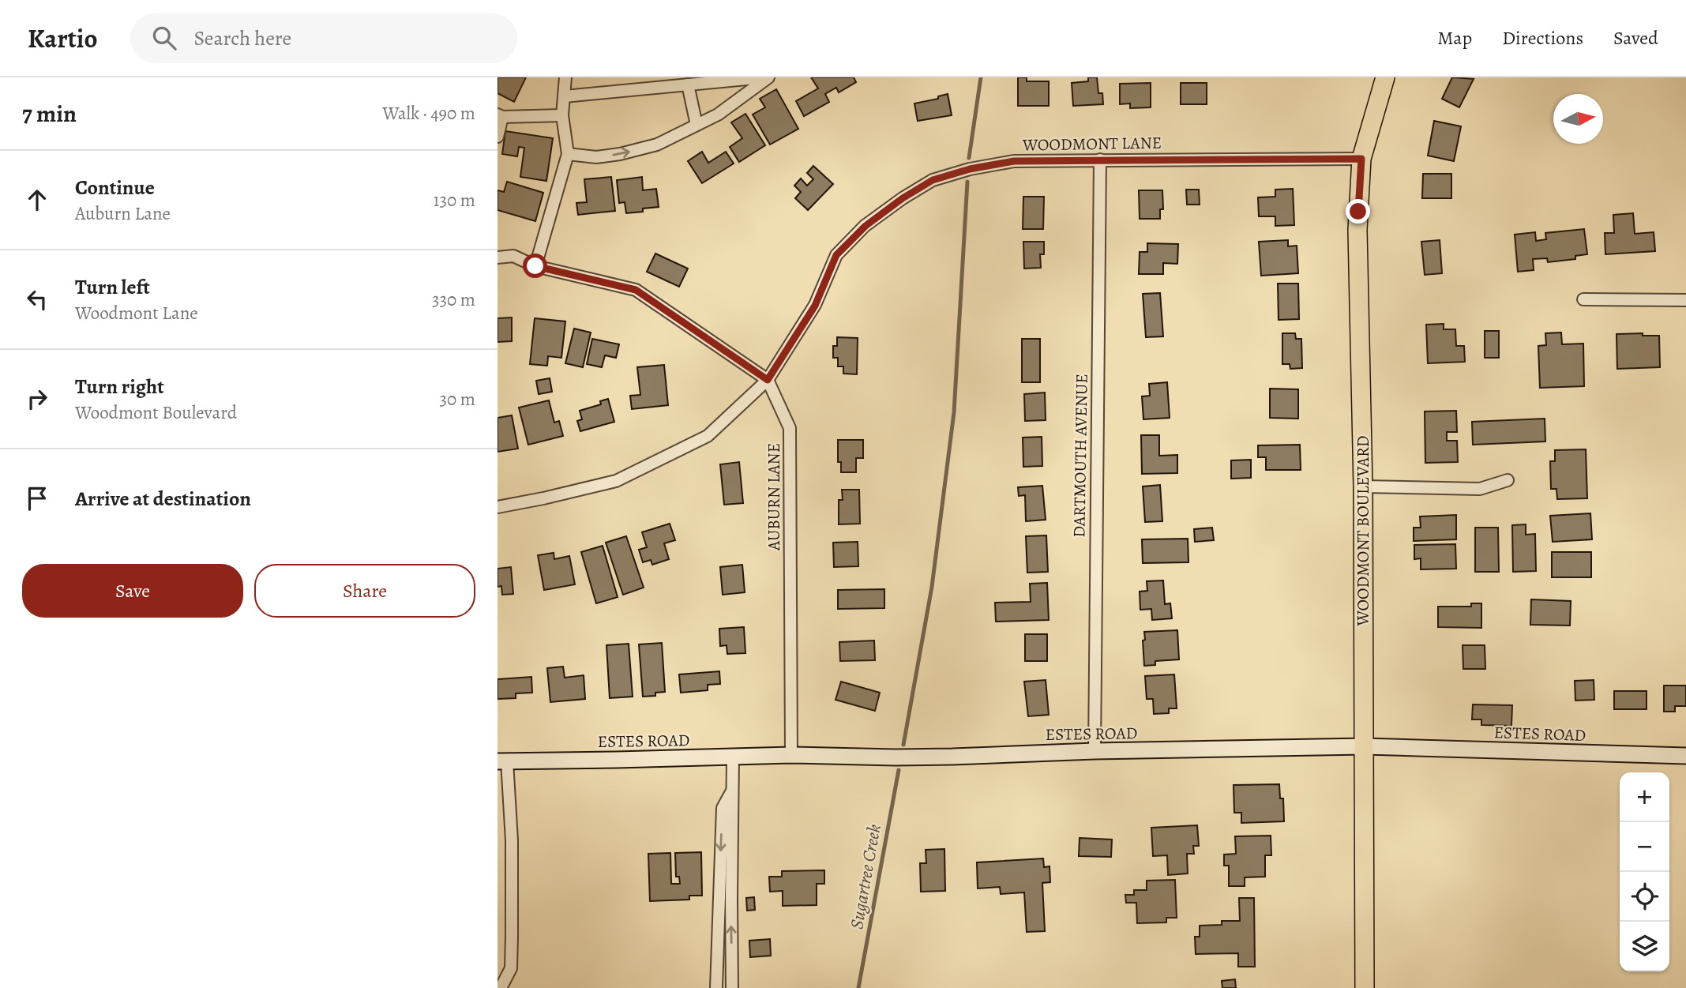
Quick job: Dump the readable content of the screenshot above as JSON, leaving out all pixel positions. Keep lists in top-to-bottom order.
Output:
{
  "streets": {
    "main road": ["WOODMONT BOULEVARD", "ESTES ROAD"],
    "street": ["WOODMONT LANE", "DARTMOUTH AVENUE", "AUBURN LANE"]
  },
  "crossings": [
    ["WOODMONT LANE", "DARTMOUTH AVENUE"],
    ["WOODMONT LANE", "AUBURN LANE"],
    ["WOODMONT LANE", "WOODMONT BOULEVARD"],
    ["DARTMOUTH AVENUE", "ESTES ROAD"],
    ["AUBURN LANE", "ESTES ROAD"],
    ["WOODMONT BOULEVARD", "ESTES ROAD"]
  ],
  "water": ["Sugartree Creek"],
  "north": "right",
  "page": {
    "header": "Kartio",
    "search": "Search here",
    "nav": ["Map", "Directions", "Saved"],
    "heading": ["7 min", "Walk · 490 m"],
    "list": [
      ["Continue", "Auburn Lane", "130 m"],
      ["Turn left", "Woodmont Lane", "330 m"],
      ["Turn right", "Woodmont Boulevard", "30 m"],
      "Arrive at destination"
    ],
    "buttons": ["Save", "Share"],
    "map_buttons": ["+", "−"]
  }
}
